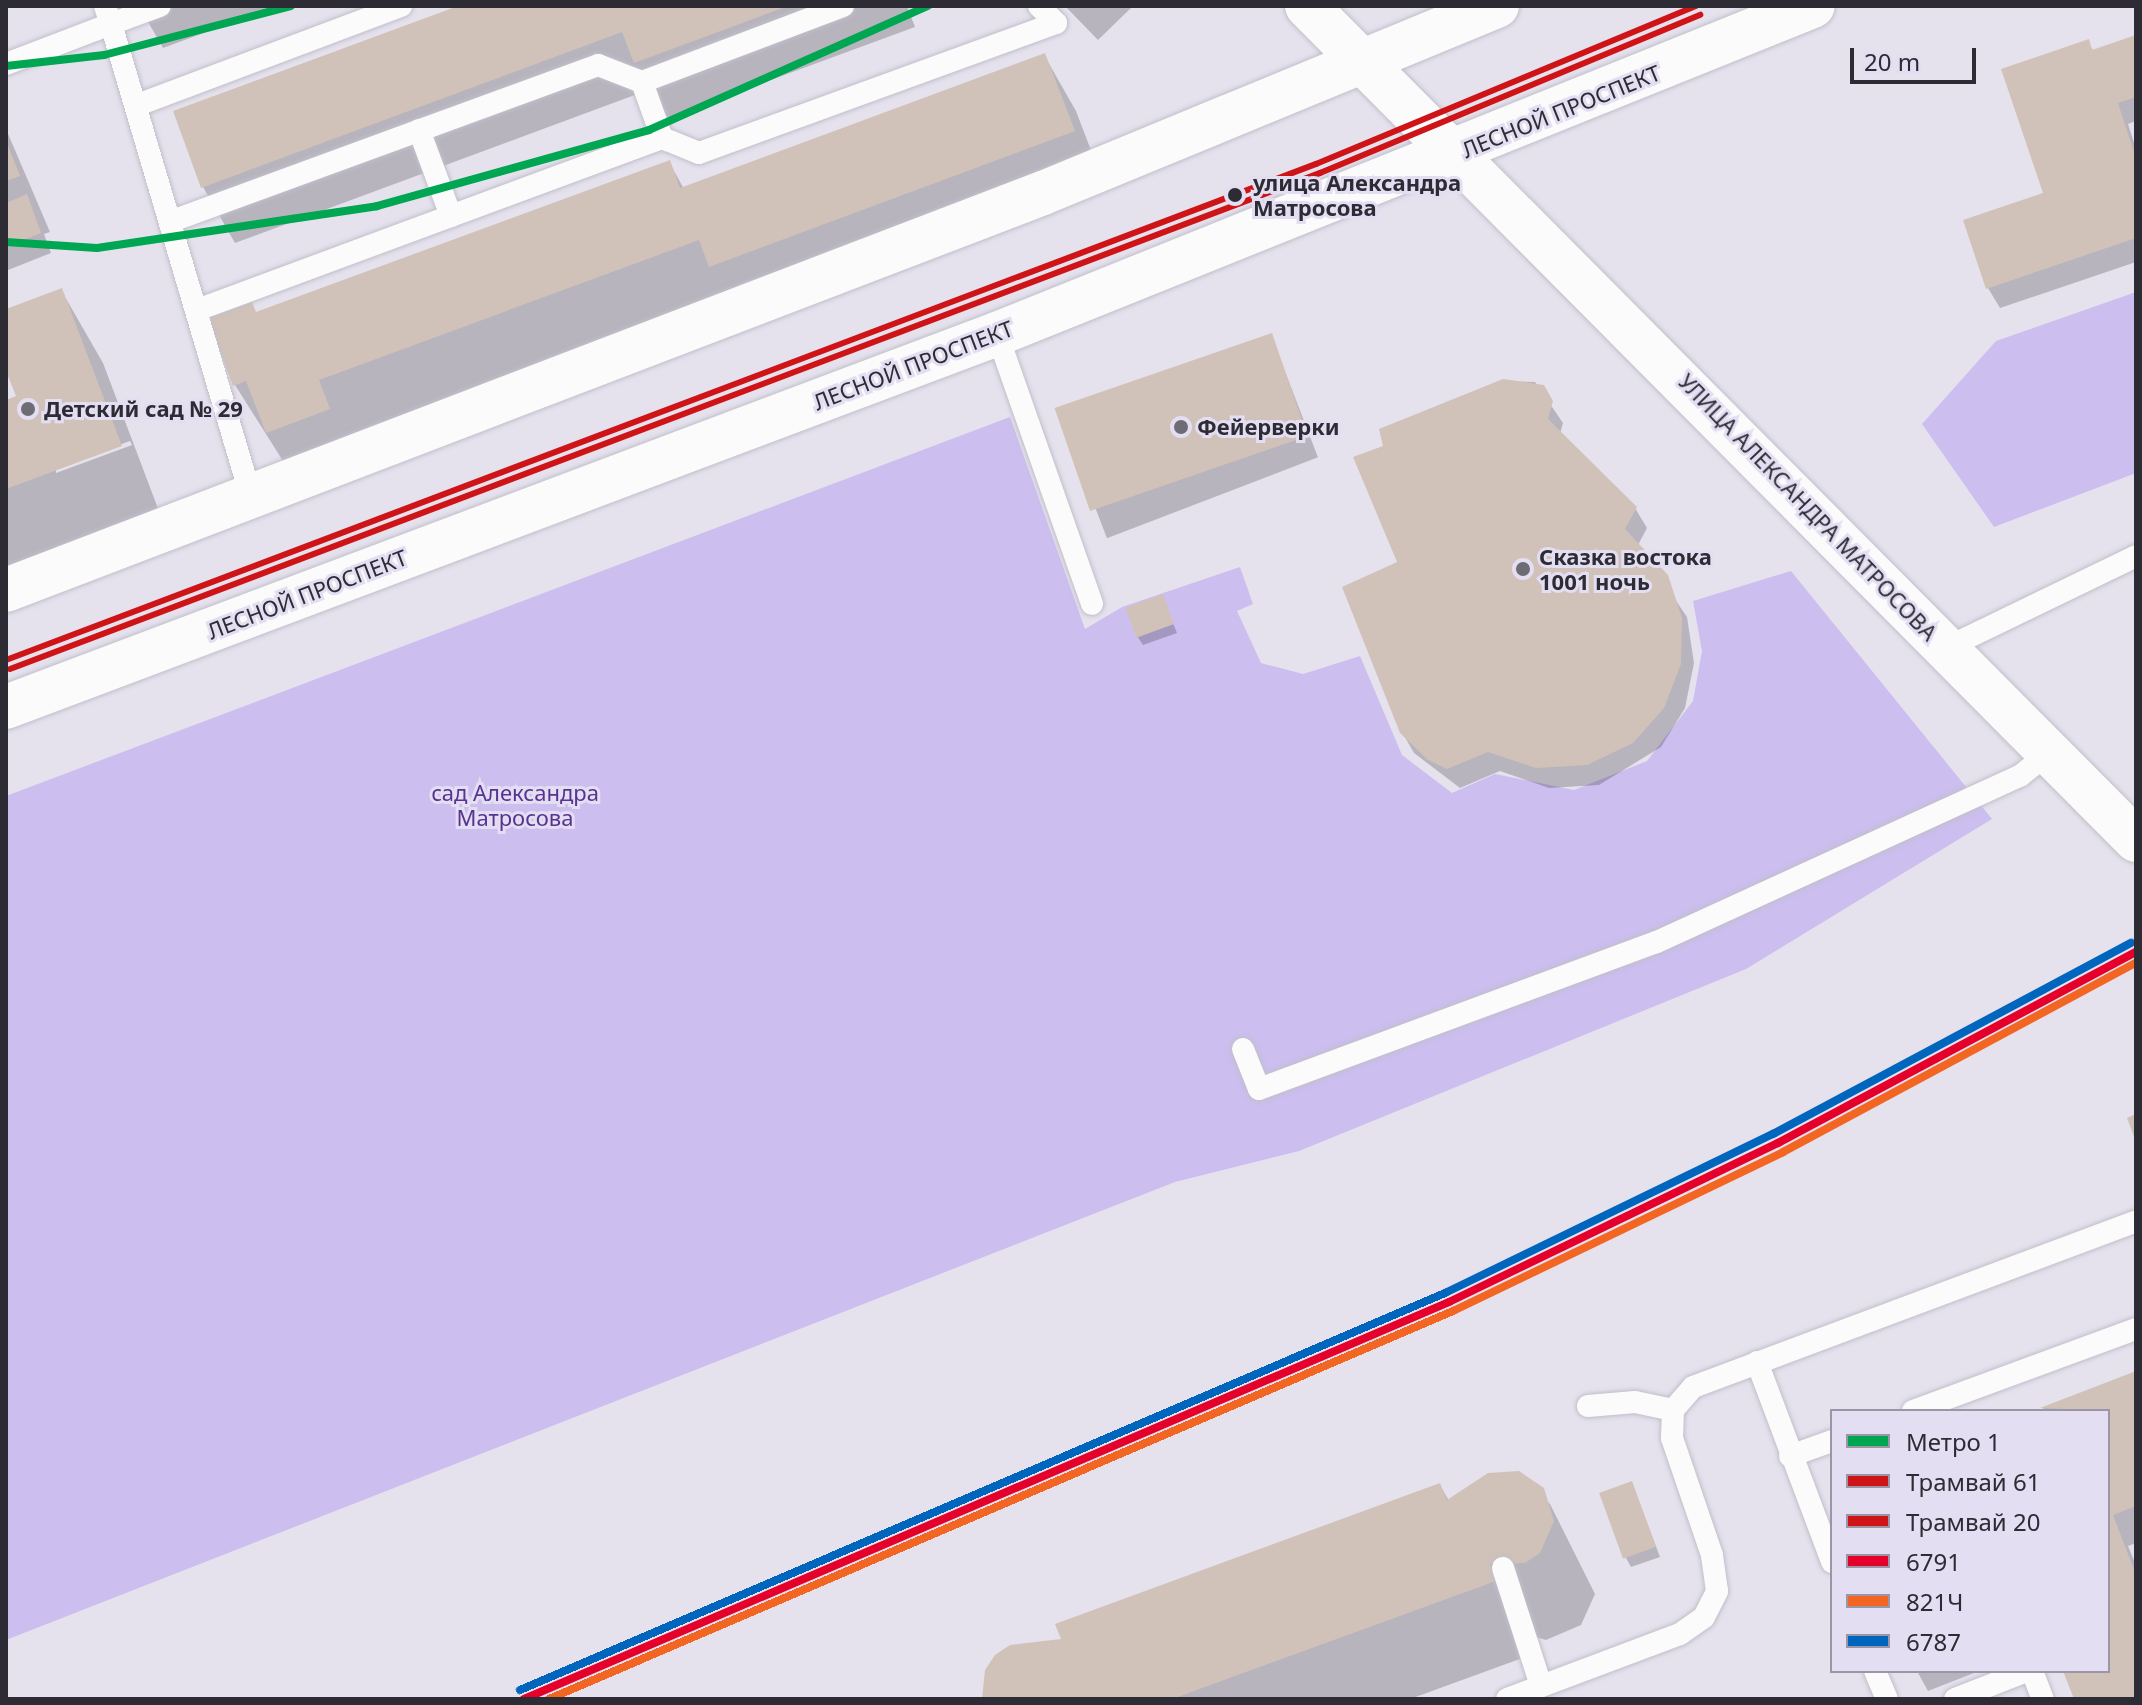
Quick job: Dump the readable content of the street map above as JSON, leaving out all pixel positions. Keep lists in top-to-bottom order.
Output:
{
  "streets": {
    "main road": ["ЛЕСНОЙ ПРОСПЕКТ", "УЛИЦА АЛЕКСАНДРА МАТРОСОВА"]
  },
  "crossings": [
    ["ЛЕСНОЙ ПРОСПЕКТ", "УЛИЦА АЛЕКСАНДРА МАТРОСОВА"]
  ],
  "parks": ["cад Александра Матросова"],
  "places": [
    "улица Александра Матросова",
    "Детский сад № 29",
    "Фейерверки",
    "Сказка востока 1001 ночь"
  ],
  "lines": [
    "metro line 1",
    "tram line 61",
    "tram line 20",
    "transit line 6787",
    "transit line 6791",
    "transit line 821Ч"
  ],
  "legend": [
    "Метро 1",
    "Трамвай 61",
    "Трамвай 20",
    "6791",
    "821Ч",
    "6787"
  ],
  "scale_bar": "20 m"
}
